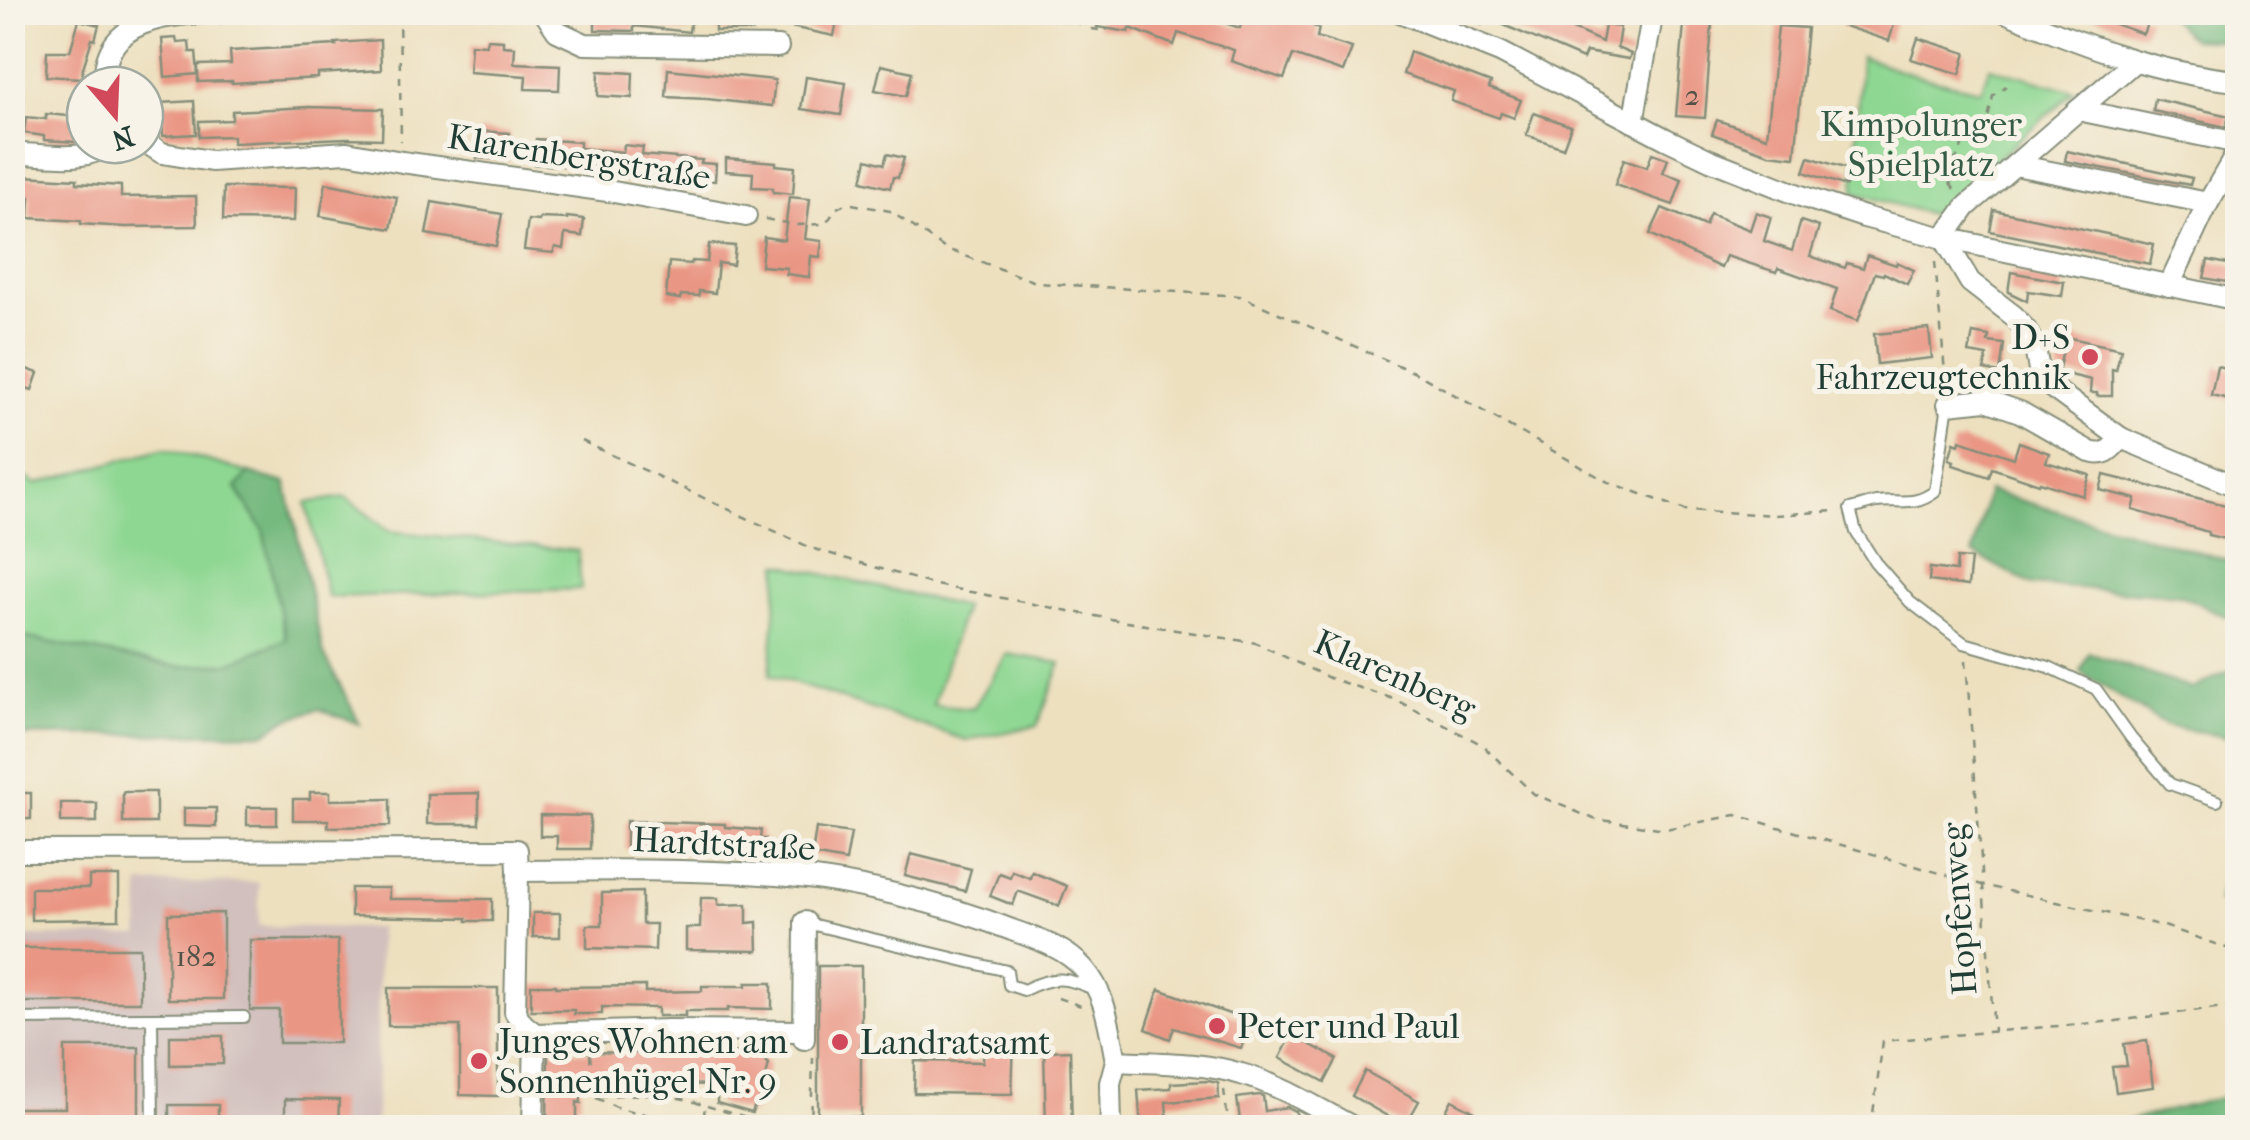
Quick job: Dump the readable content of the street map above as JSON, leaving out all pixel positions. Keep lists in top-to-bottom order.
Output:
{
  "streets": {
    "street": ["Klarenbergstraße", "Hardtstraße"],
    "path": ["Klarenberg", "Hopfenweg"]
  },
  "crossings": [
    ["Klarenberg", "Hopfenweg"]
  ],
  "parks": ["Kimpolunger Spielplatz"],
  "places": [
    "D+S Fahrzeugtechnik",
    "Peter und Paul",
    "Landratsamt",
    "Junges Wohnen am Sonnenhügel Nr. 9"
  ],
  "house_numbers": ["2", "182"],
  "north": "bottom"
}
